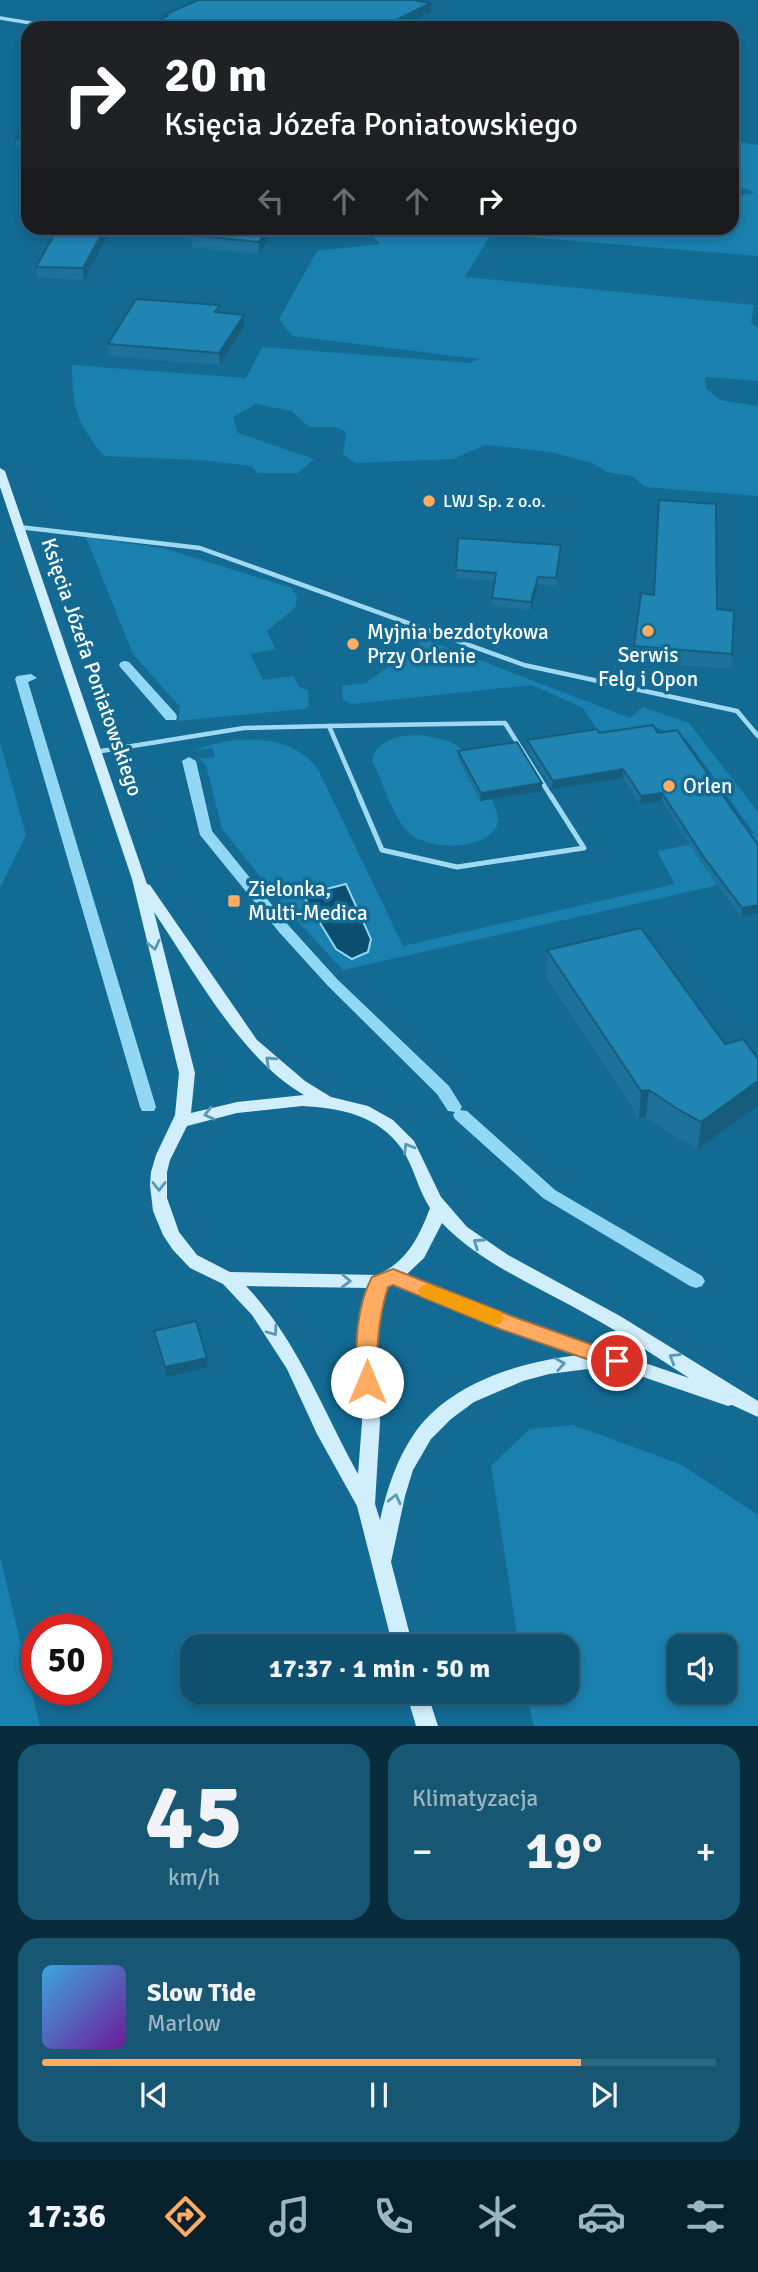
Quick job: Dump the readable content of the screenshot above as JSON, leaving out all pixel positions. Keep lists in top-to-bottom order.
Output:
{
  "streets": {
    "main road": ["Księcia Józefa Poniatowskiego"]
  },
  "places": {
    "other": [
      "LWJ Sp. z o.o.",
      "Serwis Felg i Opon",
      "Myjnia bezdotykowa Przy Orlenie",
      "Orlen"
    ],
    "transit": ["Zielonka, Multi-Medica"]
  },
  "page": {
    "turn": ["20 m", "Księcia Józefa Poniatowskiego"],
    "limit": "50",
    "trip": "17:37 · 1 min · 50 m",
    "tile": [
      ["45", "km/h"],
      "Klimatyzacja"
    ],
    "heat": ["−", "19°", "+"],
    "song": ["Slow Tide", "Marlow"],
    "tabs": "17:36"
  }
}
